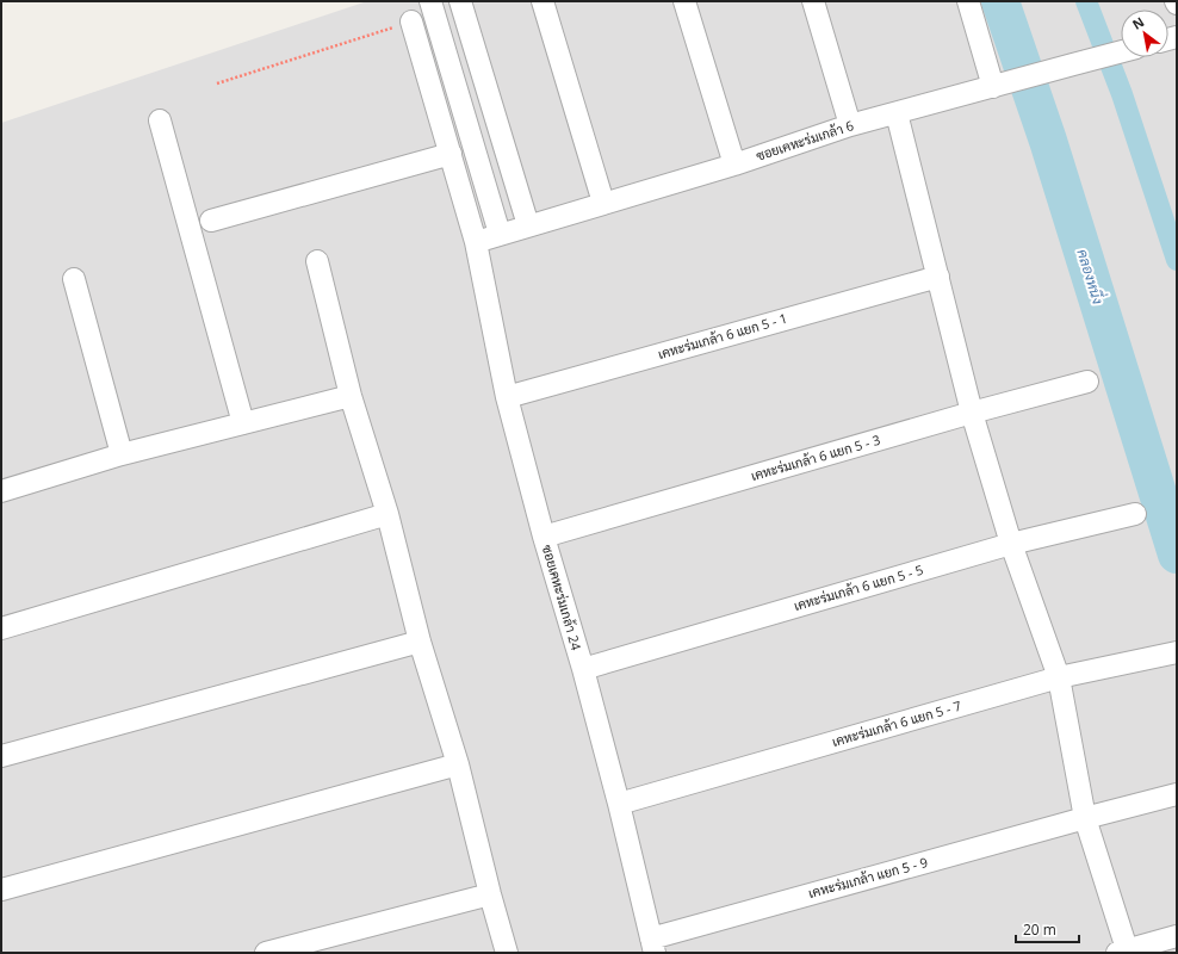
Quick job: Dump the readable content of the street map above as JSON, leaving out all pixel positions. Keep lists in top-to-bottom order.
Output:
{
  "streets": {
    "street": [
      "ซอยเคหะร่มเกล้า 6",
      "เคหะร่มเกล้า 6 แยก 5 - 1",
      "เคหะร่มเกล้า 6 แยก 5 - 3",
      "เคหะร่มเกล้า 6 แยก 5 - 5",
      "ซอยเคหะร่มเกล้า 24",
      "เคหะร่มเกล้า 6 แยก 5 - 7",
      "เคหะร่มเกล้า แยก 5 - 9"
    ]
  },
  "crossings": [
    ["ซอยเคหะร่มเกล้า 6", "ซอยเคหะร่มเกล้า 24"],
    ["เคหะร่มเกล้า 6 แยก 5 - 1", "ซอยเคหะร่มเกล้า 24"],
    ["เคหะร่มเกล้า 6 แยก 5 - 3", "ซอยเคหะร่มเกล้า 24"],
    ["เคหะร่มเกล้า 6 แยก 5 - 5", "ซอยเคหะร่มเกล้า 24"],
    ["ซอยเคหะร่มเกล้า 24", "เคหะร่มเกล้า 6 แยก 5 - 7"],
    ["ซอยเคหะร่มเกล้า 24", "เคหะร่มเกล้า แยก 5 - 9"]
  ],
  "water": ["คลองหนึ่ง"],
  "scale_bar": "20 m",
  "north": "top left"
}
